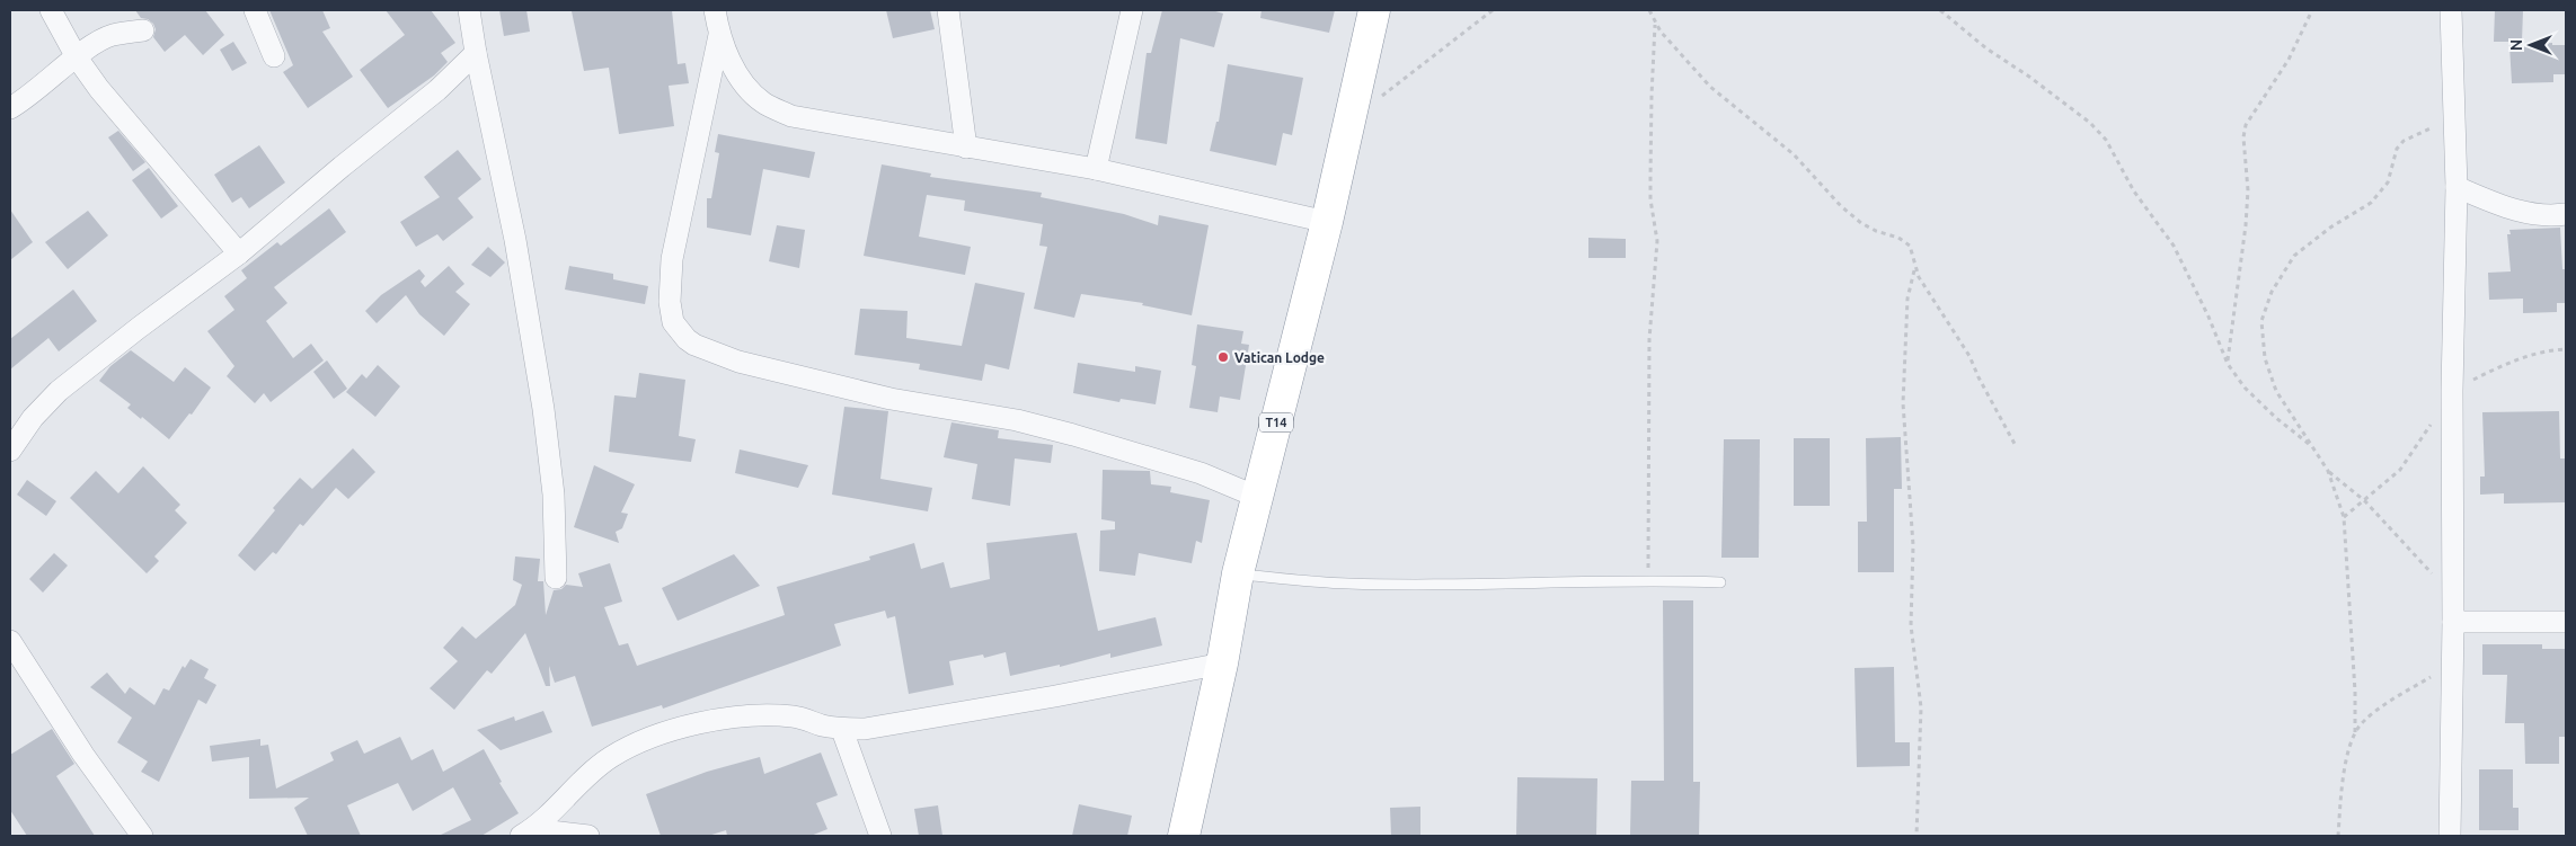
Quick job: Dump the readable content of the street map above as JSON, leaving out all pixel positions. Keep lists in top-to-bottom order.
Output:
{
  "streets": {
    "highway": ["T14"]
  },
  "places": ["Vatican Lodge"],
  "north": "left"
}
